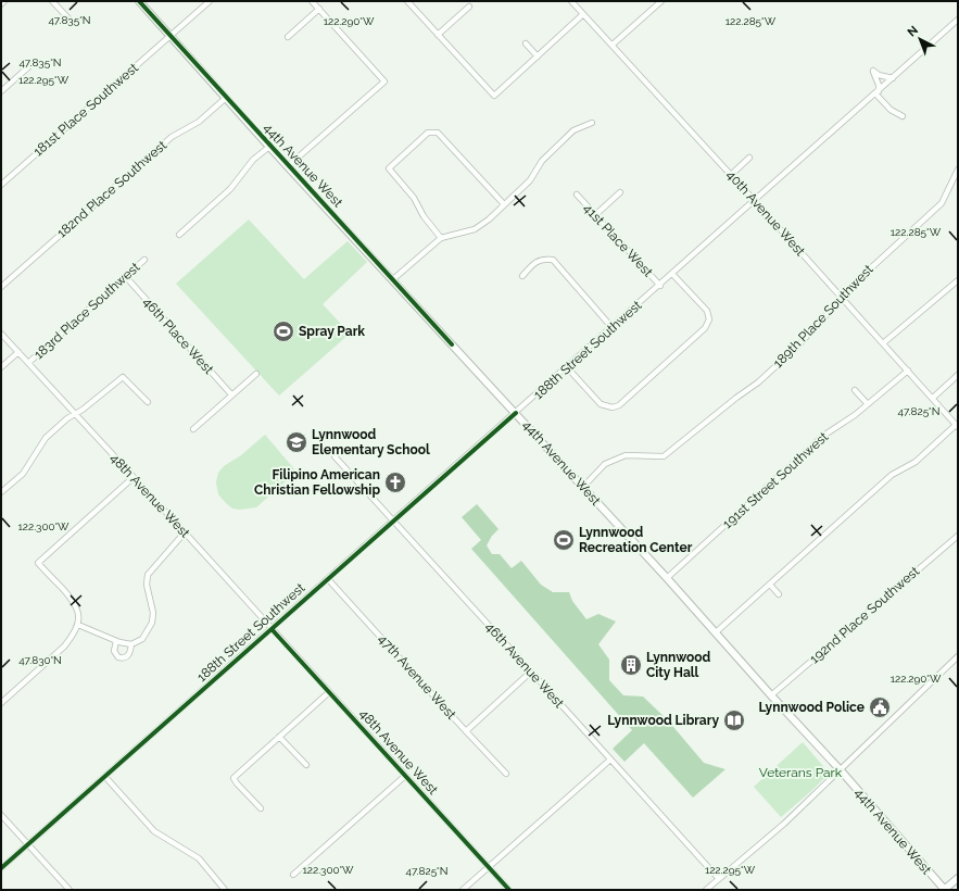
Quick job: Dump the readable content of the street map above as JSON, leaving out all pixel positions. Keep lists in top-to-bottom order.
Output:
{
  "streets": {
    "main road": ["44th Avenue West"],
    "street": [
      "181st Place Southwest",
      "182nd Place Southwest",
      "40th Avenue West",
      "41st Place West",
      "183rd Place Southwest",
      "189th Place Southwest",
      "46th Place West",
      "188th Street Southwest",
      "191st Street Southwest",
      "48th Avenue West",
      "192nd Place Southwest",
      "46th Avenue West",
      "47th Avenue West"
    ]
  },
  "crossings": [
    ["181st Place Southwest", "44th Avenue West"],
    ["44th Avenue West", "182nd Place Southwest"],
    ["44th Avenue West", "189th Place Southwest"],
    ["44th Avenue West", "188th Street Southwest"],
    ["44th Avenue West", "191st Street Southwest"],
    ["44th Avenue West", "192nd Place Southwest"],
    ["40th Avenue West", "189th Place Southwest"],
    ["40th Avenue West", "188th Street Southwest"],
    ["40th Avenue West", "191st Street Southwest"],
    ["41st Place West", "188th Street Southwest"],
    ["183rd Place Southwest", "46th Place West"],
    ["183rd Place Southwest", "48th Avenue West"],
    ["188th Street Southwest", "48th Avenue West"],
    ["188th Street Southwest", "46th Avenue West"],
    ["188th Street Southwest", "47th Avenue West"]
  ],
  "parks": ["Veterans Park"],
  "places": {
    "sports": ["Spray Park", "Lynnwood Recreation Center"],
    "school or university": ["Lynnwood Elementary School"],
    "church": ["Filipino American Christian Fellowship"],
    "building": ["Lynnwood City Hall"],
    "public building": ["Lynnwood Police"],
    "library": ["Lynnwood Library"]
  },
  "north": "top left",
  "coordinates": [
    "47.835°N",
    "122.290°W",
    "122.285°W",
    "122.295°W",
    "47.825°N",
    "122.300°W",
    "47.830°N"
  ]
}
